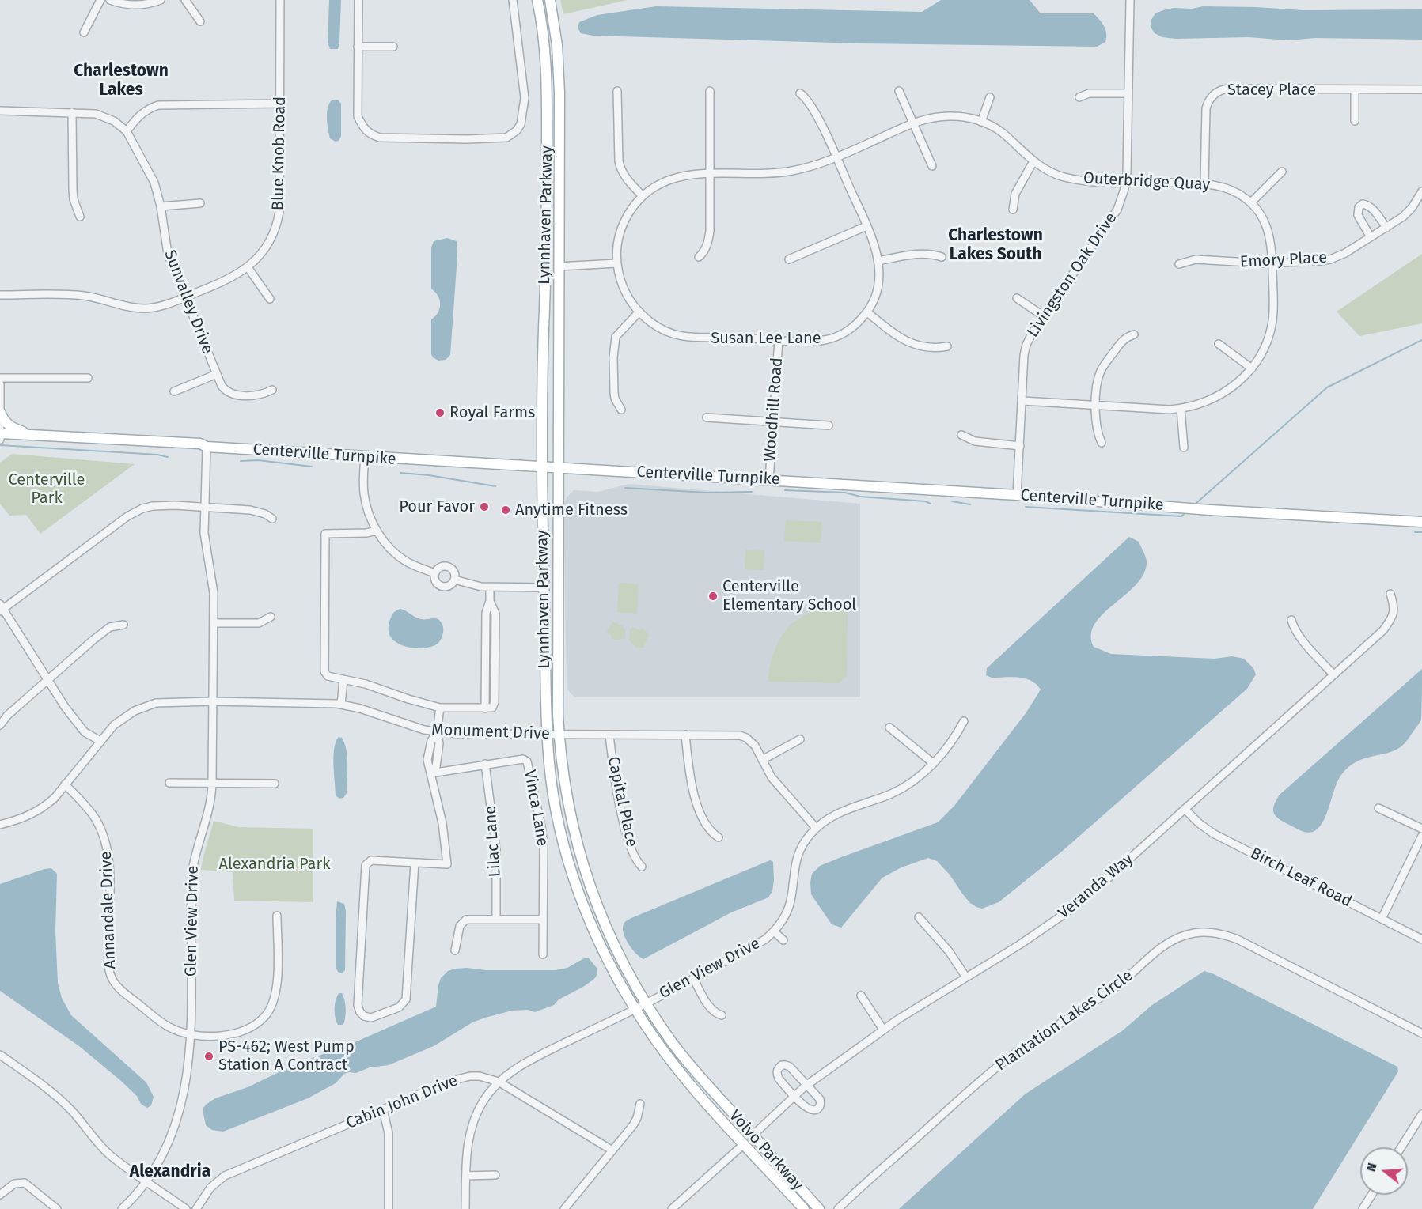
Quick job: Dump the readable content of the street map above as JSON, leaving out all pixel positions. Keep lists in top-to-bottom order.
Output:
{
  "streets": {
    "main road": ["Lynnhaven Parkway", "Centerville Turnpike", "Volvo Parkway"],
    "street": [
      "Stacey Place",
      "Blue Knob Road",
      "Outerbridge Quay",
      "Emory Place",
      "Livingston Oak Drive",
      "Sunvalley Drive",
      "Susan Lee Lane",
      "Woodhill Road",
      "Monument Drive",
      "Capital Place",
      "Vinca Lane",
      "Lilac Lane",
      "Birch Leaf Road",
      "Veranda Way",
      "Annandale Drive",
      "Glen View Drive",
      "Plantation Lakes Circle",
      "Cabin John Drive"
    ]
  },
  "crossings": [
    ["Stacey Place", "Outerbridge Quay"],
    ["Blue Knob Road", "Sunvalley Drive"],
    ["Outerbridge Quay", "Emory Place"],
    ["Outerbridge Quay", "Livingston Oak Drive"],
    ["Outerbridge Quay", "Susan Lee Lane"],
    ["Lynnhaven Parkway", "Centerville Turnpike"],
    ["Lynnhaven Parkway", "Monument Drive"],
    ["Lynnhaven Parkway", "Glen View Drive"],
    ["Lynnhaven Parkway", "Volvo Parkway"],
    ["Livingston Oak Drive", "Centerville Turnpike"],
    ["Susan Lee Lane", "Woodhill Road"],
    ["Woodhill Road", "Centerville Turnpike"],
    ["Centerville Turnpike", "Glen View Drive"],
    ["Monument Drive", "Capital Place"],
    ["Monument Drive", "Annandale Drive"],
    ["Monument Drive", "Glen View Drive"],
    ["Vinca Lane", "Lilac Lane"],
    ["Birch Leaf Road", "Veranda Way"],
    ["Veranda Way", "Volvo Parkway"],
    ["Annandale Drive", "Glen View Drive"],
    ["Glen View Drive", "Cabin John Drive"]
  ],
  "districts": ["Charlestown Lakes", "Charlestown Lakes South", "Alexandria"],
  "parks": ["Centerville Park", "Alexandria Park"],
  "places": [
    "Royal Farms",
    "Pour Favor",
    "Anytime Fitness",
    "Centerville Elementary School",
    "PS-462; West Pump Station A Contract"
  ],
  "north": "left"
}
